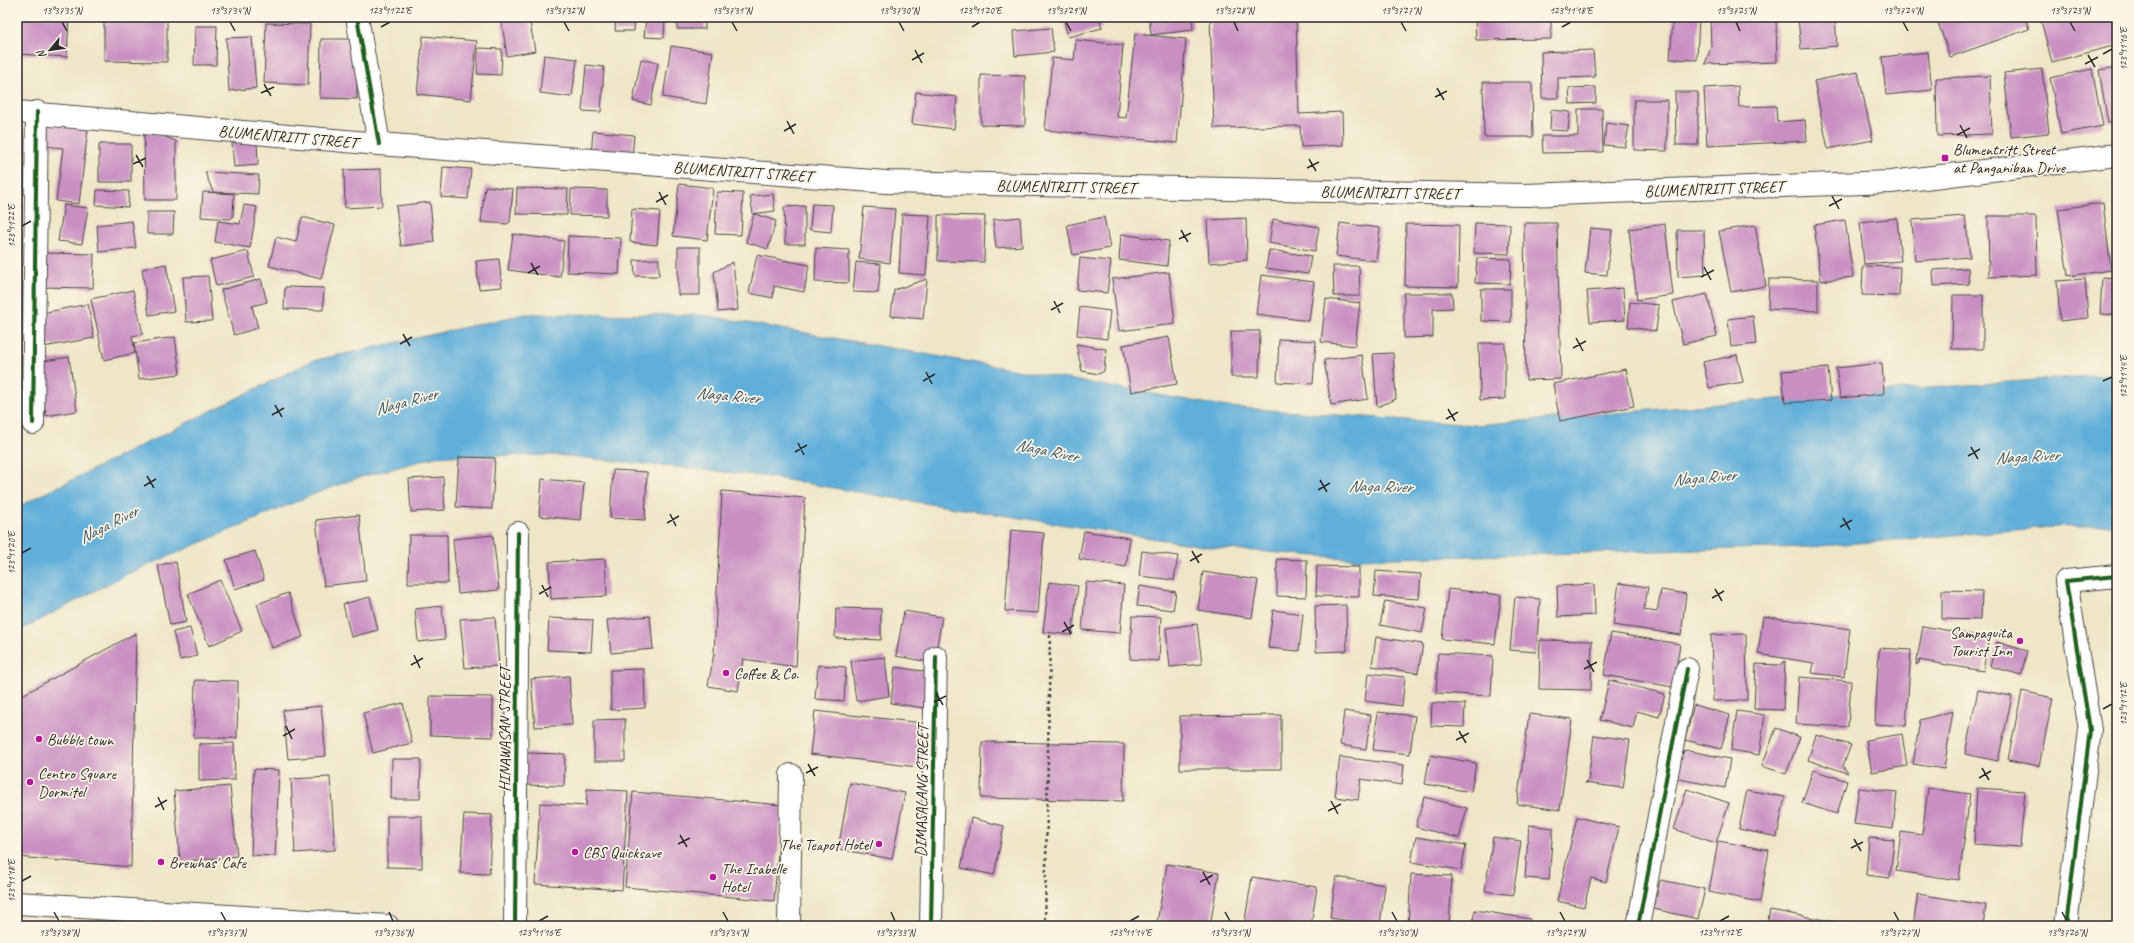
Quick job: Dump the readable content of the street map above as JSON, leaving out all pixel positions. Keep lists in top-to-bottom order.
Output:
{
  "streets": {
    "main road": ["BLUMENTRITT STREET", "HINAWASAN STREET", "DIMASALANG STREET"]
  },
  "water": ["Naga River"],
  "places": {
    "transit": ["Blumentritt Street at Panganiban Drive"],
    "other": [
      "Sampaguita Tourist Inn",
      "Coffee & Co.",
      "Bubble town",
      "Centro Square Dormitel",
      "The Teapot Hotel",
      "CBS Quicksave",
      "Brewhas' Cafe",
      "The Isabelle Hotel"
    ]
  },
  "north": "bottom left",
  "coordinates": [
    "13°37'35\"N",
    "13°37'34\"N",
    "123°11'22\"E",
    "13°37'32\"N",
    "13°37'31\"N",
    "13°37'30\"N",
    "123°11'20\"E",
    "13°37'29\"N",
    "13°37'28\"N",
    "13°37'27\"N",
    "123°11'18\"E",
    "13°37'25\"N",
    "13°37'24\"N",
    "13°37'23\"N",
    "123°11'16\"E",
    "123°11'14\"E",
    "123°11'12\"E",
    "13°37'38\"N",
    "13°37'37\"N",
    "13°37'36\"N",
    "13°37'33\"N",
    "13°37'26\"N"
  ]
}
